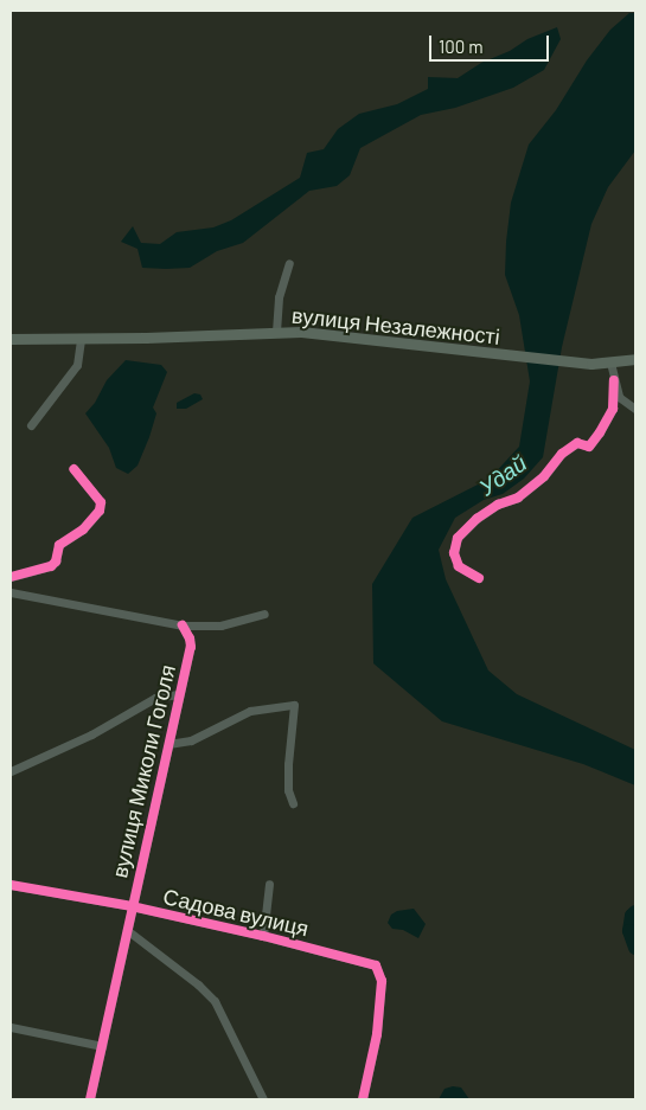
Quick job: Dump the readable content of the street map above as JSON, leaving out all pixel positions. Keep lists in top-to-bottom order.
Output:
{
  "streets": {
    "main road": ["вулиця Незалежності"],
    "street": ["вулиця Миколи Гоголя", "Садова вулиця"]
  },
  "crossings": [
    ["вулиця Миколи Гоголя", "Садова вулиця"]
  ],
  "water": ["Удай"],
  "scale_bar": "100 m"
}
